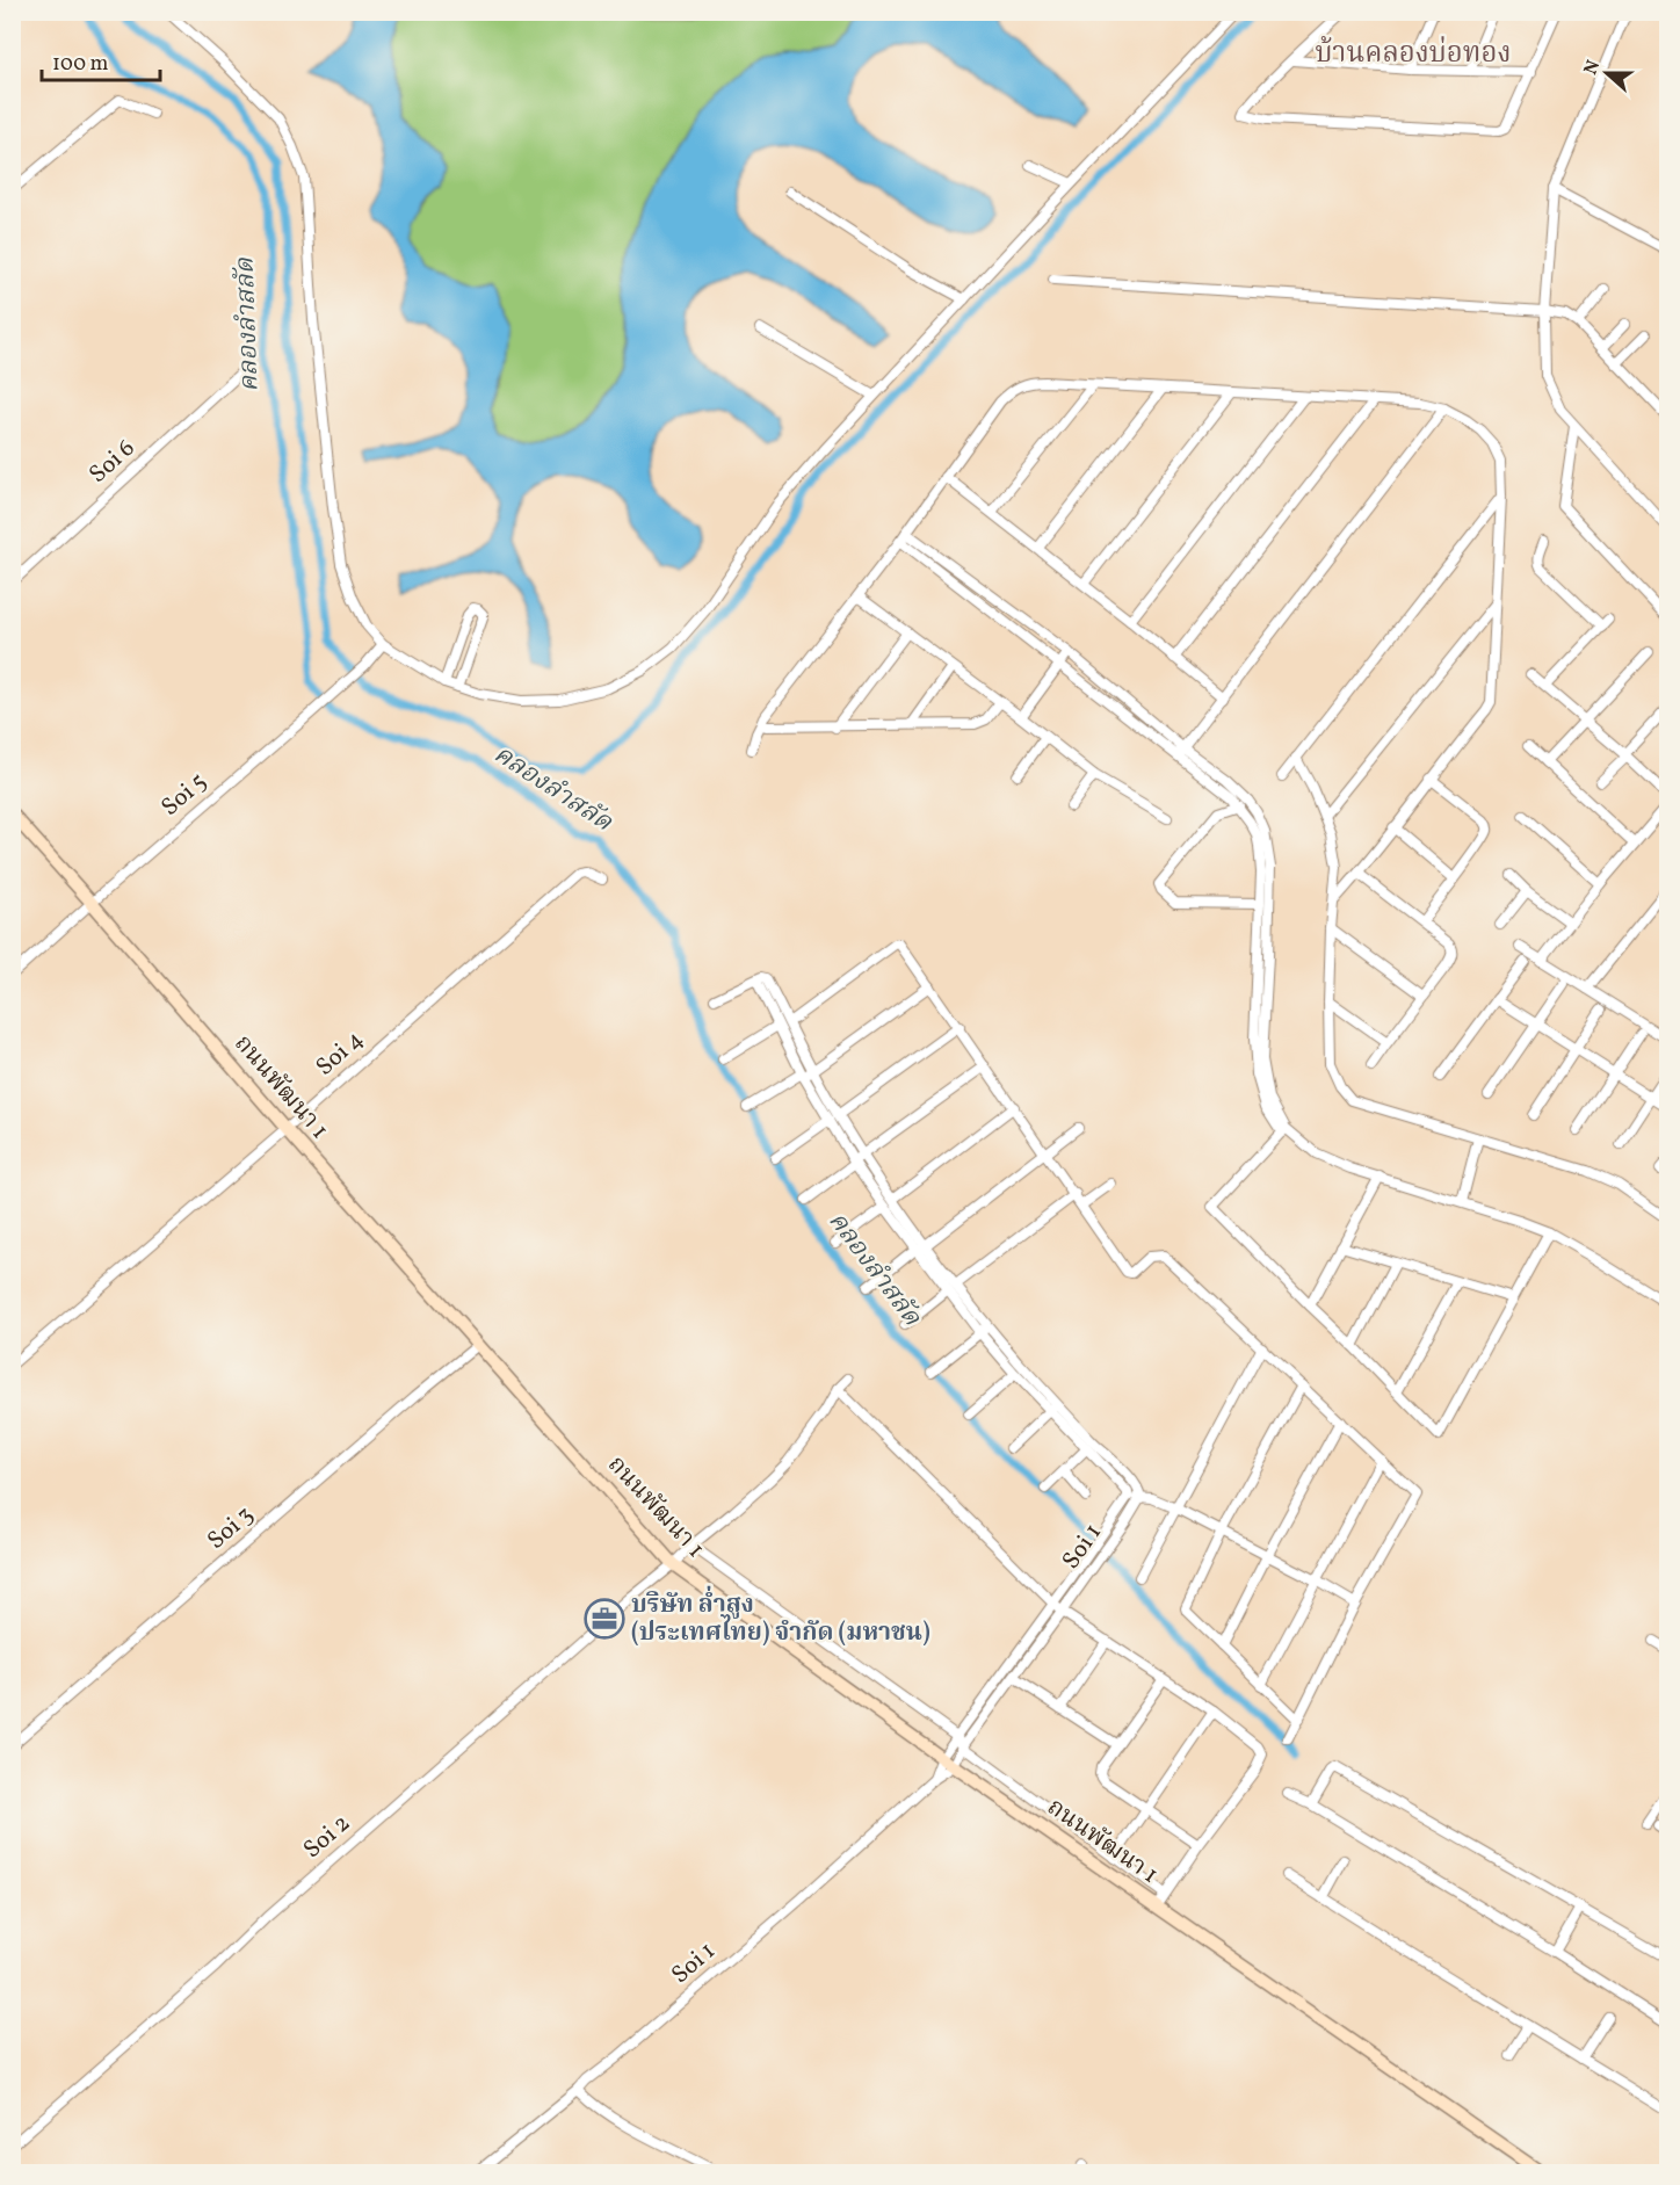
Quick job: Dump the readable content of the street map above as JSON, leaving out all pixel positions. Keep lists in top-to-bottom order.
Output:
{
  "streets": {
    "main road": ["ถนนพัฒนา 1"],
    "street": [
      "Soi 6",
      "Soi 5",
      "Soi 4",
      "Soi 3",
      "Soi 1",
      "Soi 2"
    ]
  },
  "crossings": [
    ["Soi 5", "ถนนพัฒนา 1"],
    ["Soi 4", "ถนนพัฒนา 1"],
    ["ถนนพัฒนา 1", "Soi 3"],
    ["ถนนพัฒนา 1", "Soi 1"],
    ["ถนนพัฒนา 1", "Soi 2"]
  ],
  "districts": ["บ้านคลองบ่อทอง"],
  "water": ["คลองลำสลัด"],
  "places": {
    "office": ["บริษัท ล่ำสูง (ประเทศไทย) จำกัด (มหาชน)"]
  },
  "scale_bar": "100 m",
  "north": "left"
}
